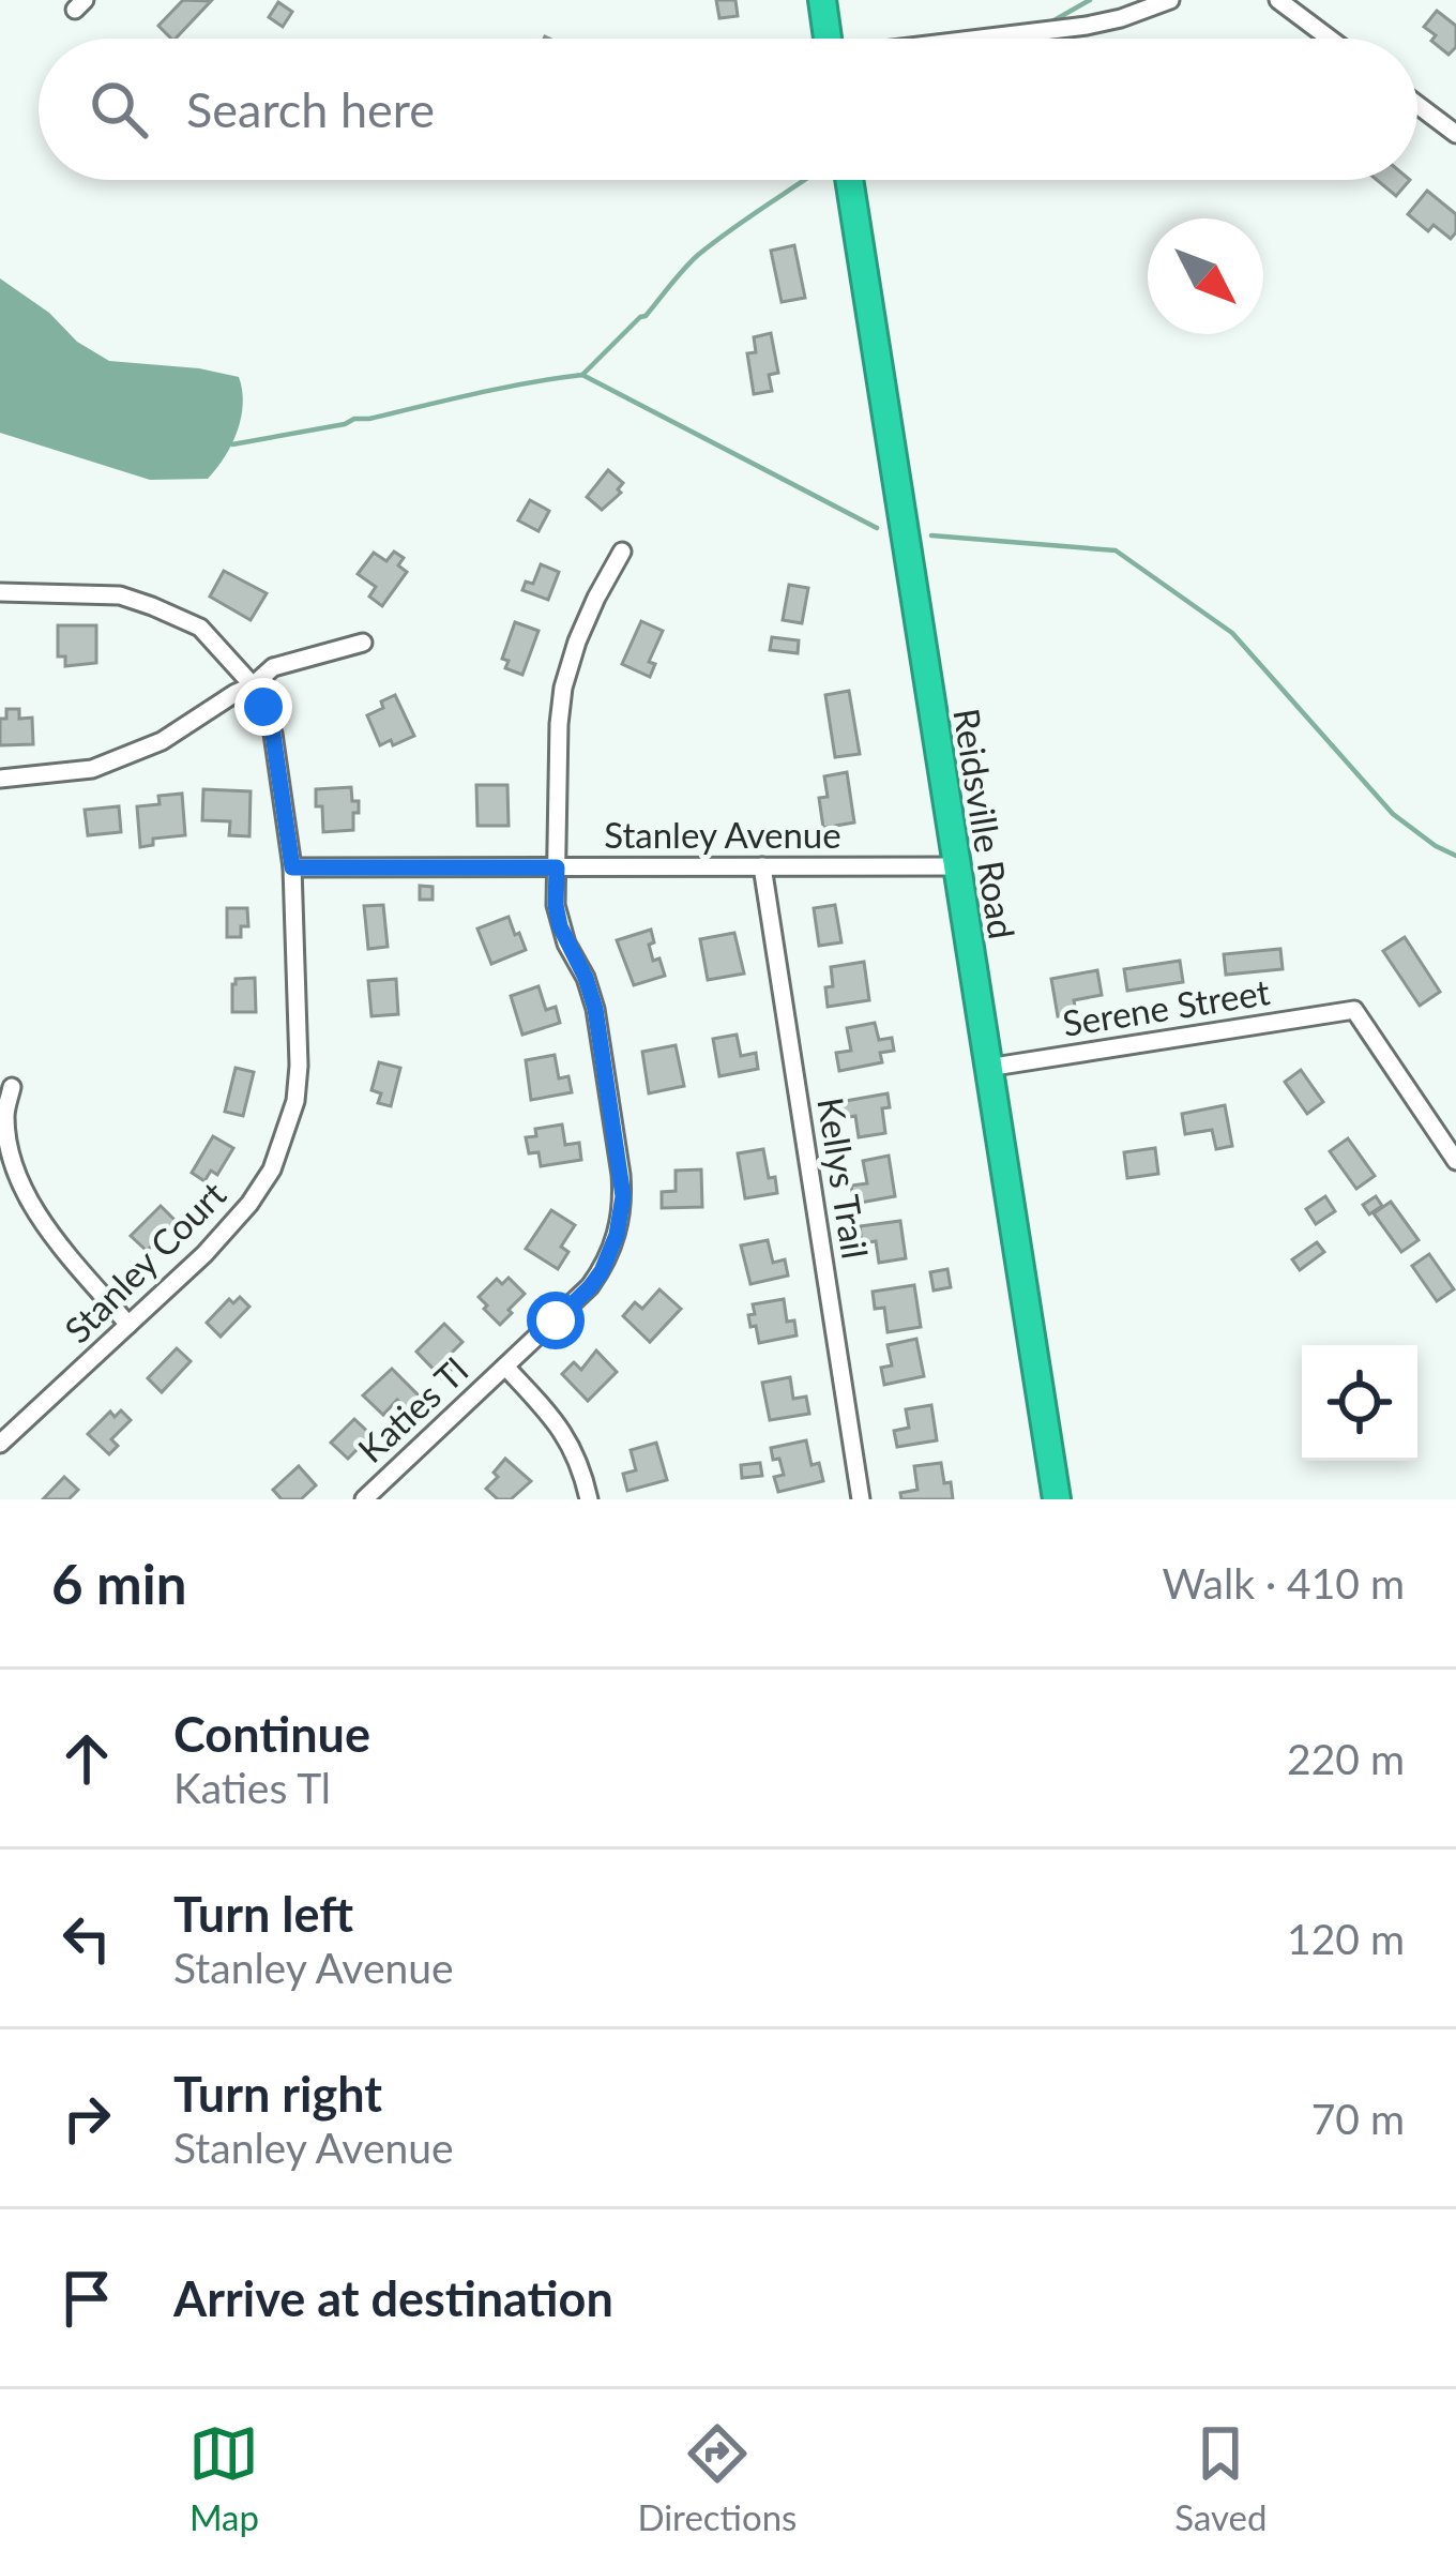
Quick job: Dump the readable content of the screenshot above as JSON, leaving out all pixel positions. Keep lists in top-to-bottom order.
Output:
{
  "streets": {
    "highway": ["Reidsville Road"],
    "street": [
      "Stanley Avenue",
      "Serene Street",
      "Kellys Trail",
      "Stanley Court",
      "Katies Tl"
    ]
  },
  "crossings": [
    ["Reidsville Road", "Stanley Avenue"],
    ["Reidsville Road", "Serene Street"],
    ["Stanley Avenue", "Kellys Trail"],
    ["Stanley Avenue", "Stanley Court"],
    ["Stanley Avenue", "Katies Tl"]
  ],
  "north": "bottom right",
  "page": {
    "search": "Search here",
    "heading": ["6 min", "Walk · 410 m"],
    "list": [
      ["Continue", "Katies Tl", "220 m"],
      ["Turn left", "Stanley Avenue", "120 m"],
      ["Turn right", "Stanley Avenue", "70 m"],
      "Arrive at destination"
    ],
    "nav": ["Map", "Directions", "Saved"]
  }
}
